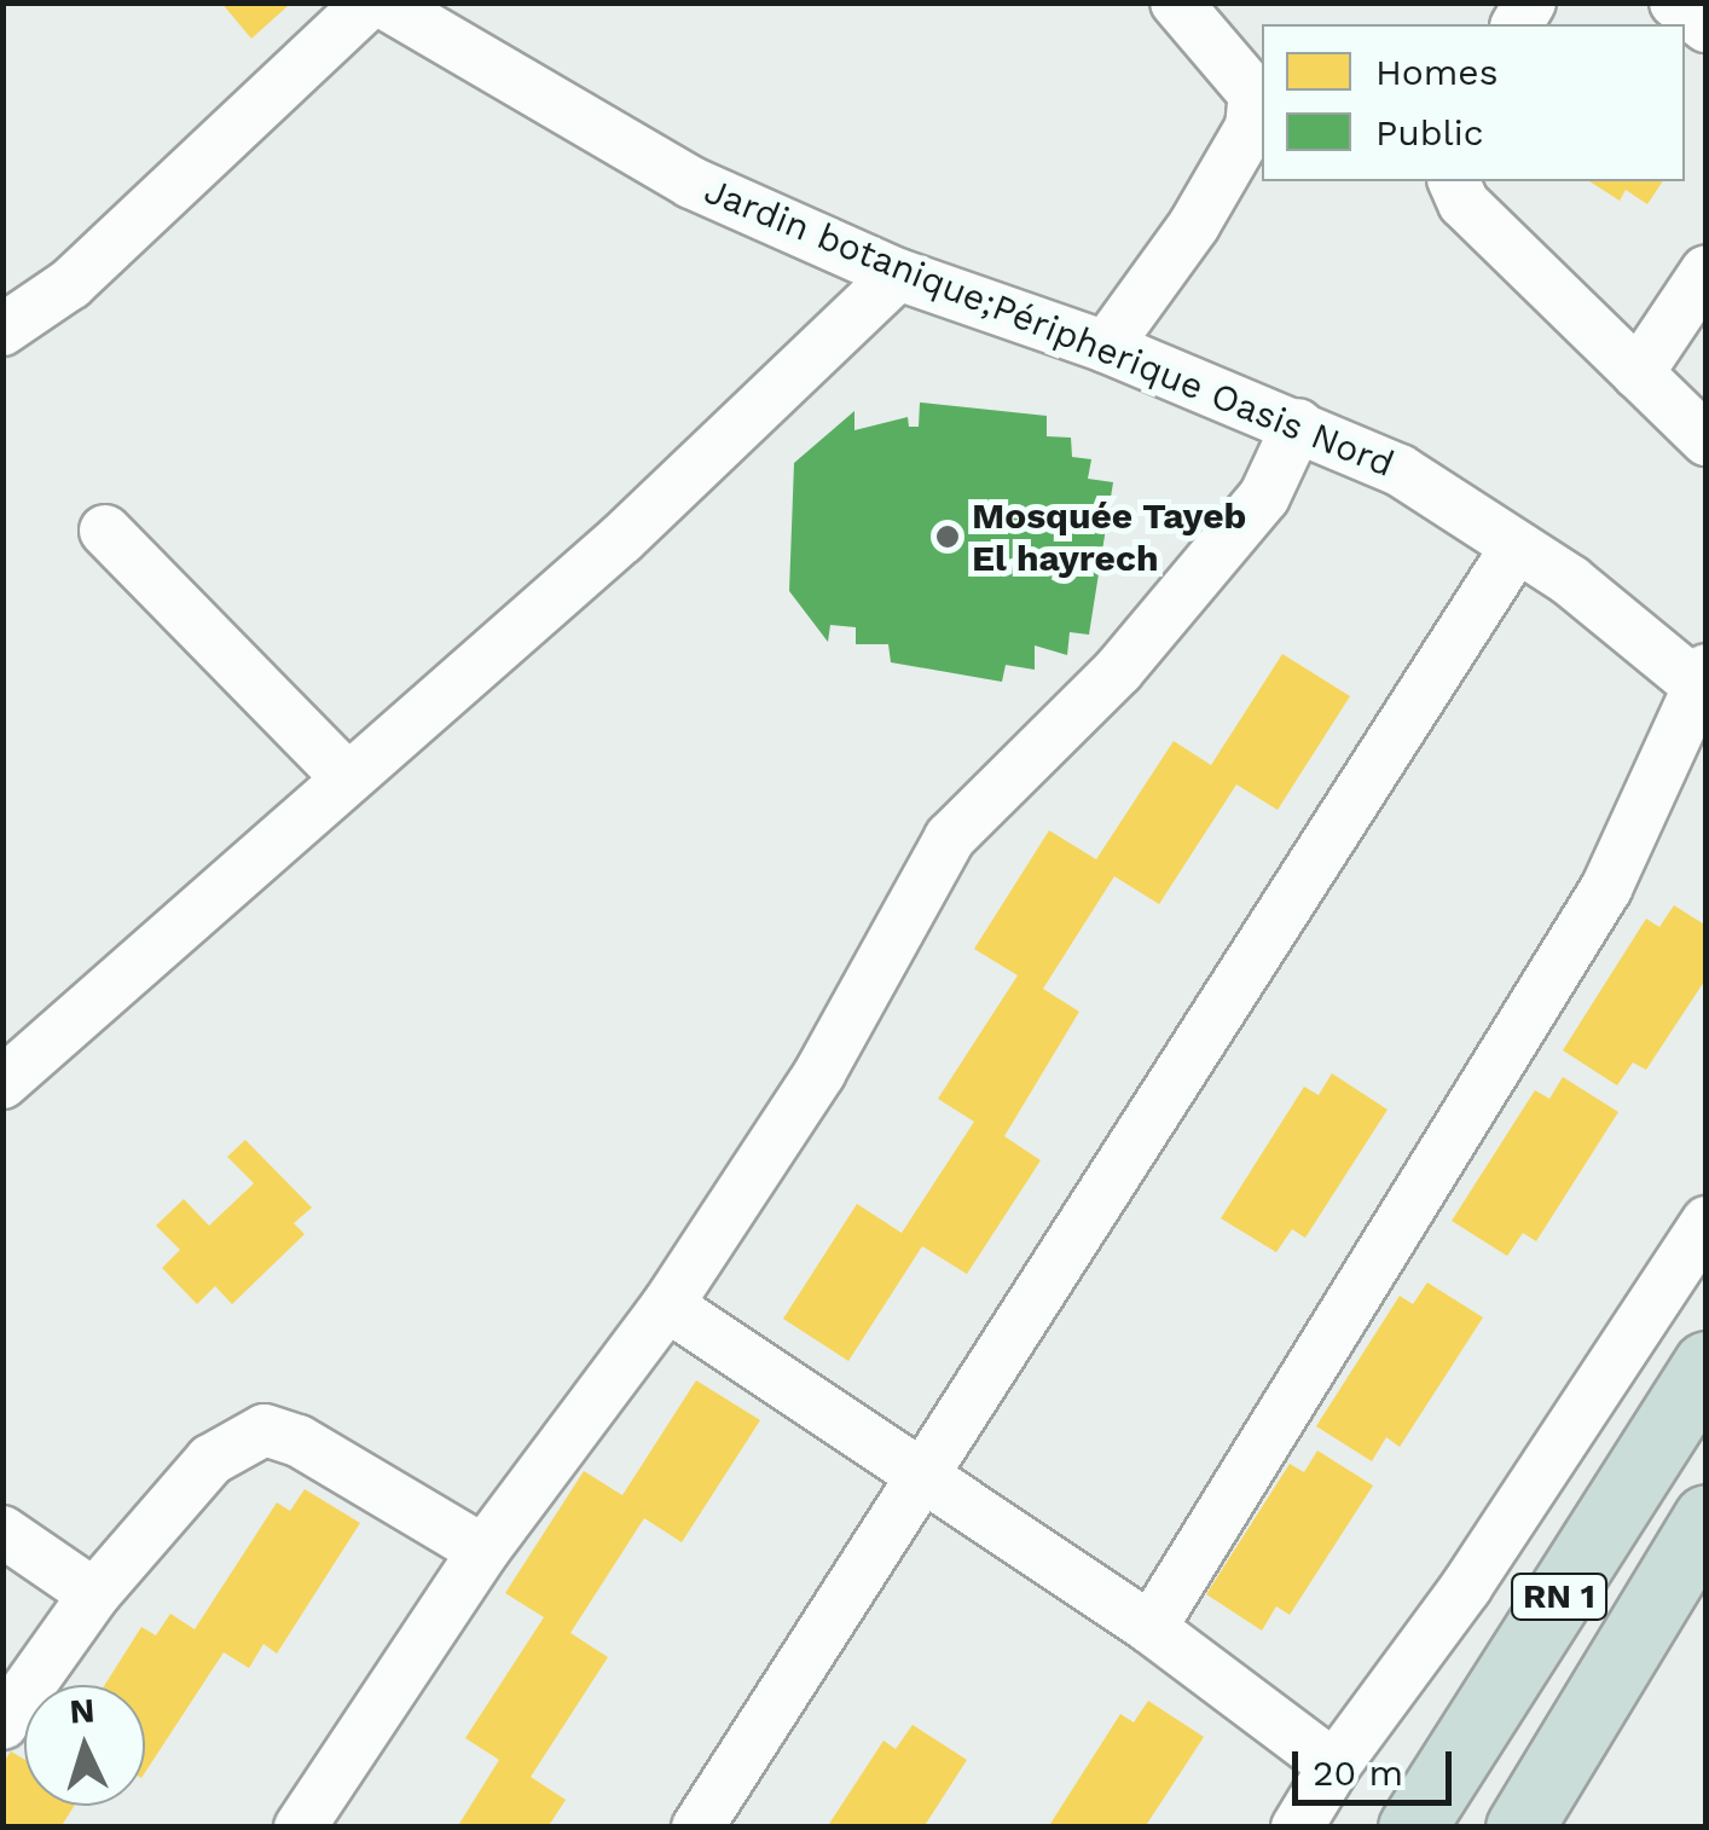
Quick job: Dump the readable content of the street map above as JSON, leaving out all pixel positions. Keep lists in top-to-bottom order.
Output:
{
  "streets": {
    "highway": ["RN 1"],
    "street": ["Jardin botanique;Péripherique Oasis Nord"]
  },
  "places": ["Mosquée Tayeb El hayrech"],
  "legend": ["Homes", "Public"],
  "scale_bar": "20 m",
  "north": "top"
}
